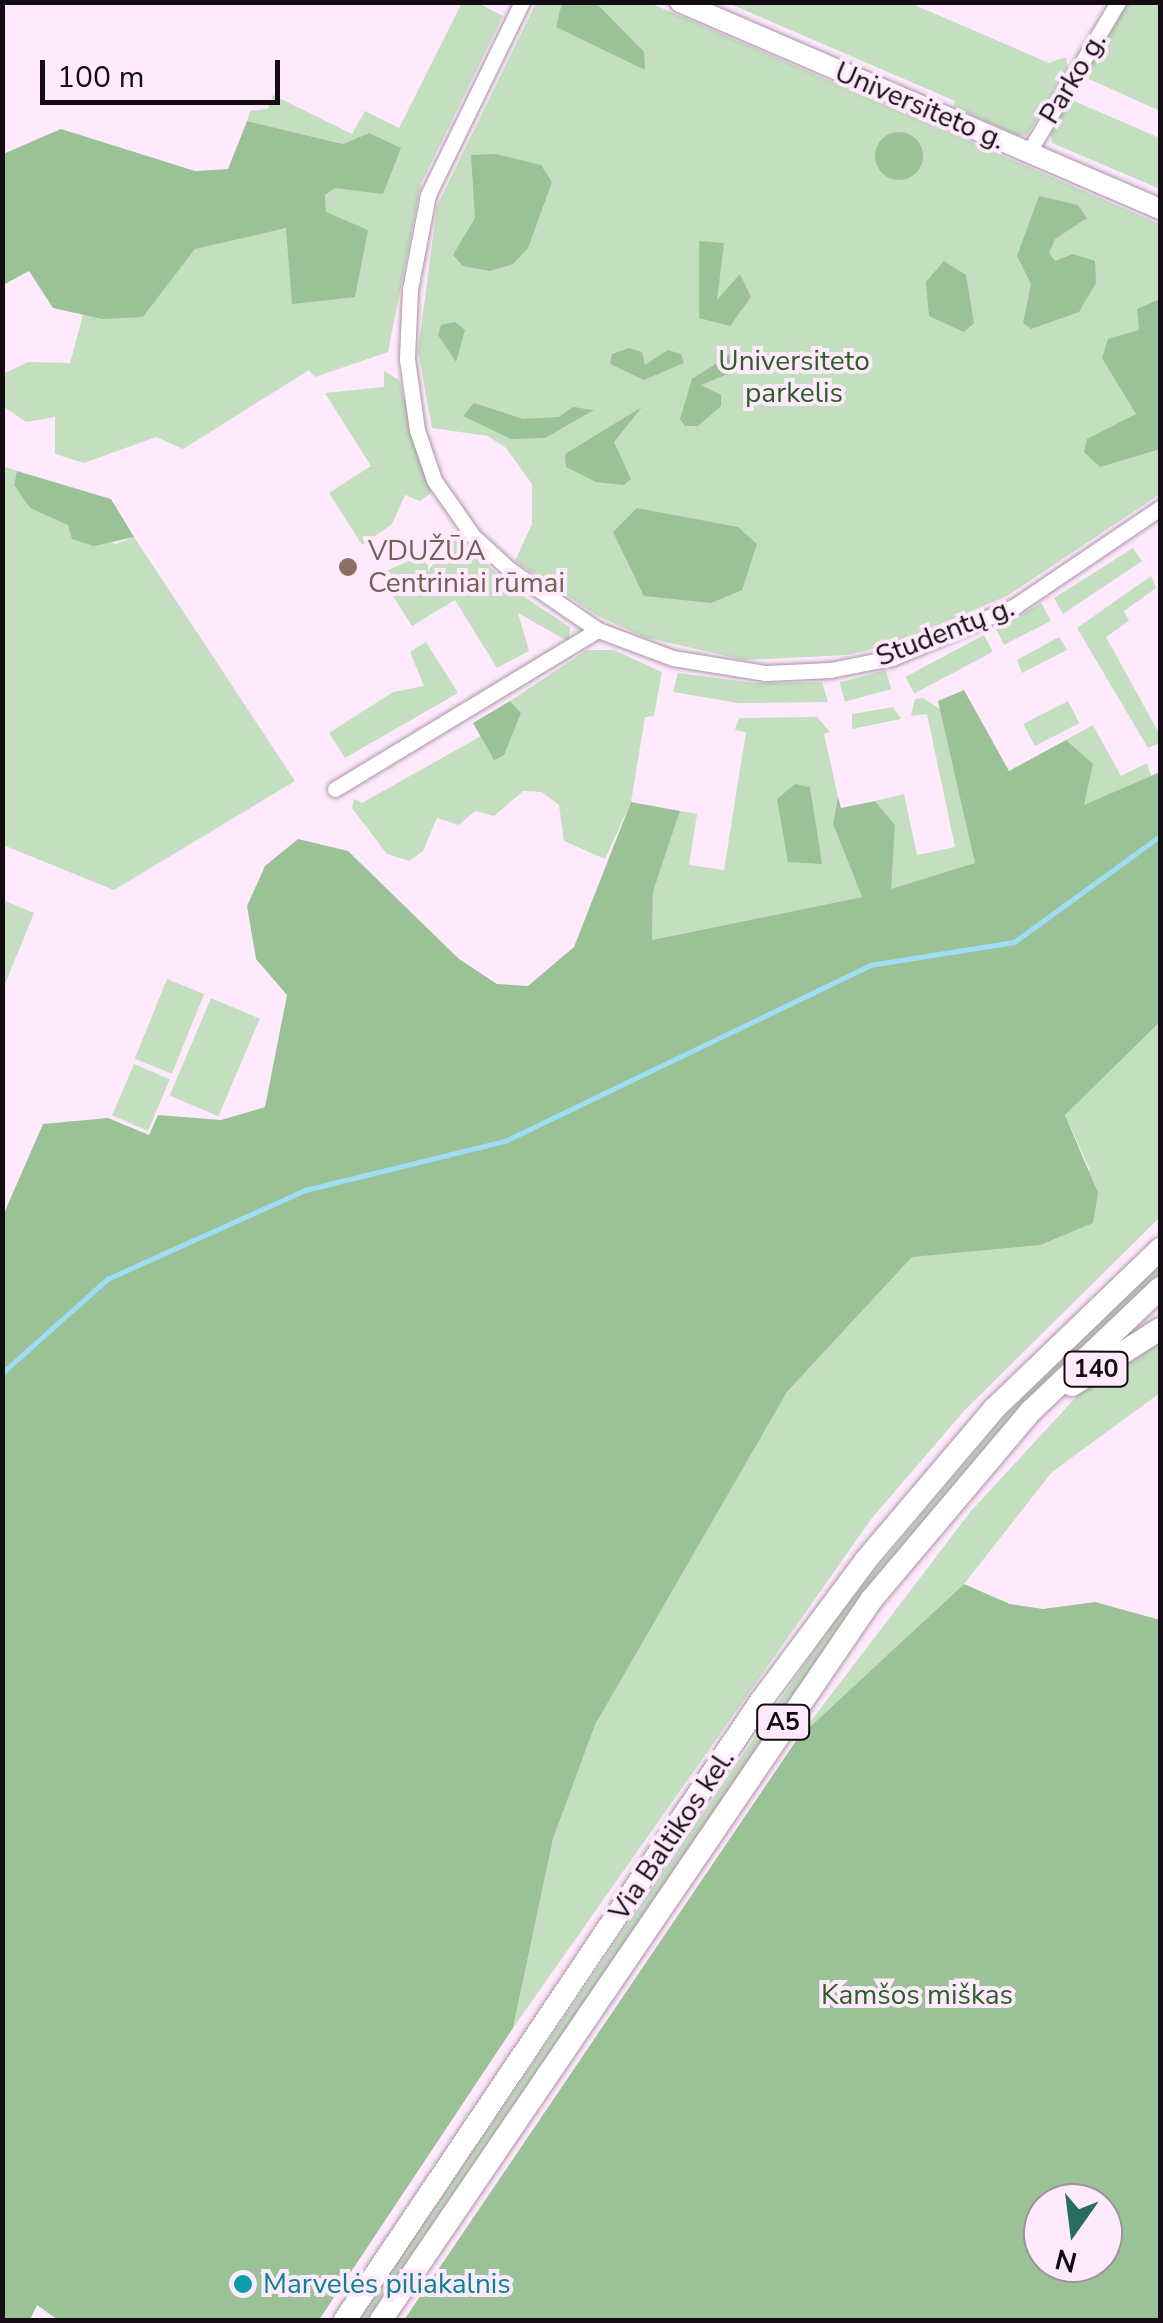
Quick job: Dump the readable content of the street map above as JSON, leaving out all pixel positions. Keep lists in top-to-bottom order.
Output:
{
  "streets": {
    "highway": ["140", "A5", "Via Baltikos kel."],
    "main road": ["Universiteto g."],
    "street": ["Parko g.", "Studentų g."]
  },
  "crossings": [
    ["Parko g.", "Universiteto g."],
    ["140", "Via Baltikos kel."]
  ],
  "parks": ["Universiteto parkelis", "Kamšos miškas"],
  "places": ["VDUŽŪA Centriniai rūmai", "Marvelės piliakalnis"],
  "scale_bar": "100 m",
  "north": "bottom"
}
